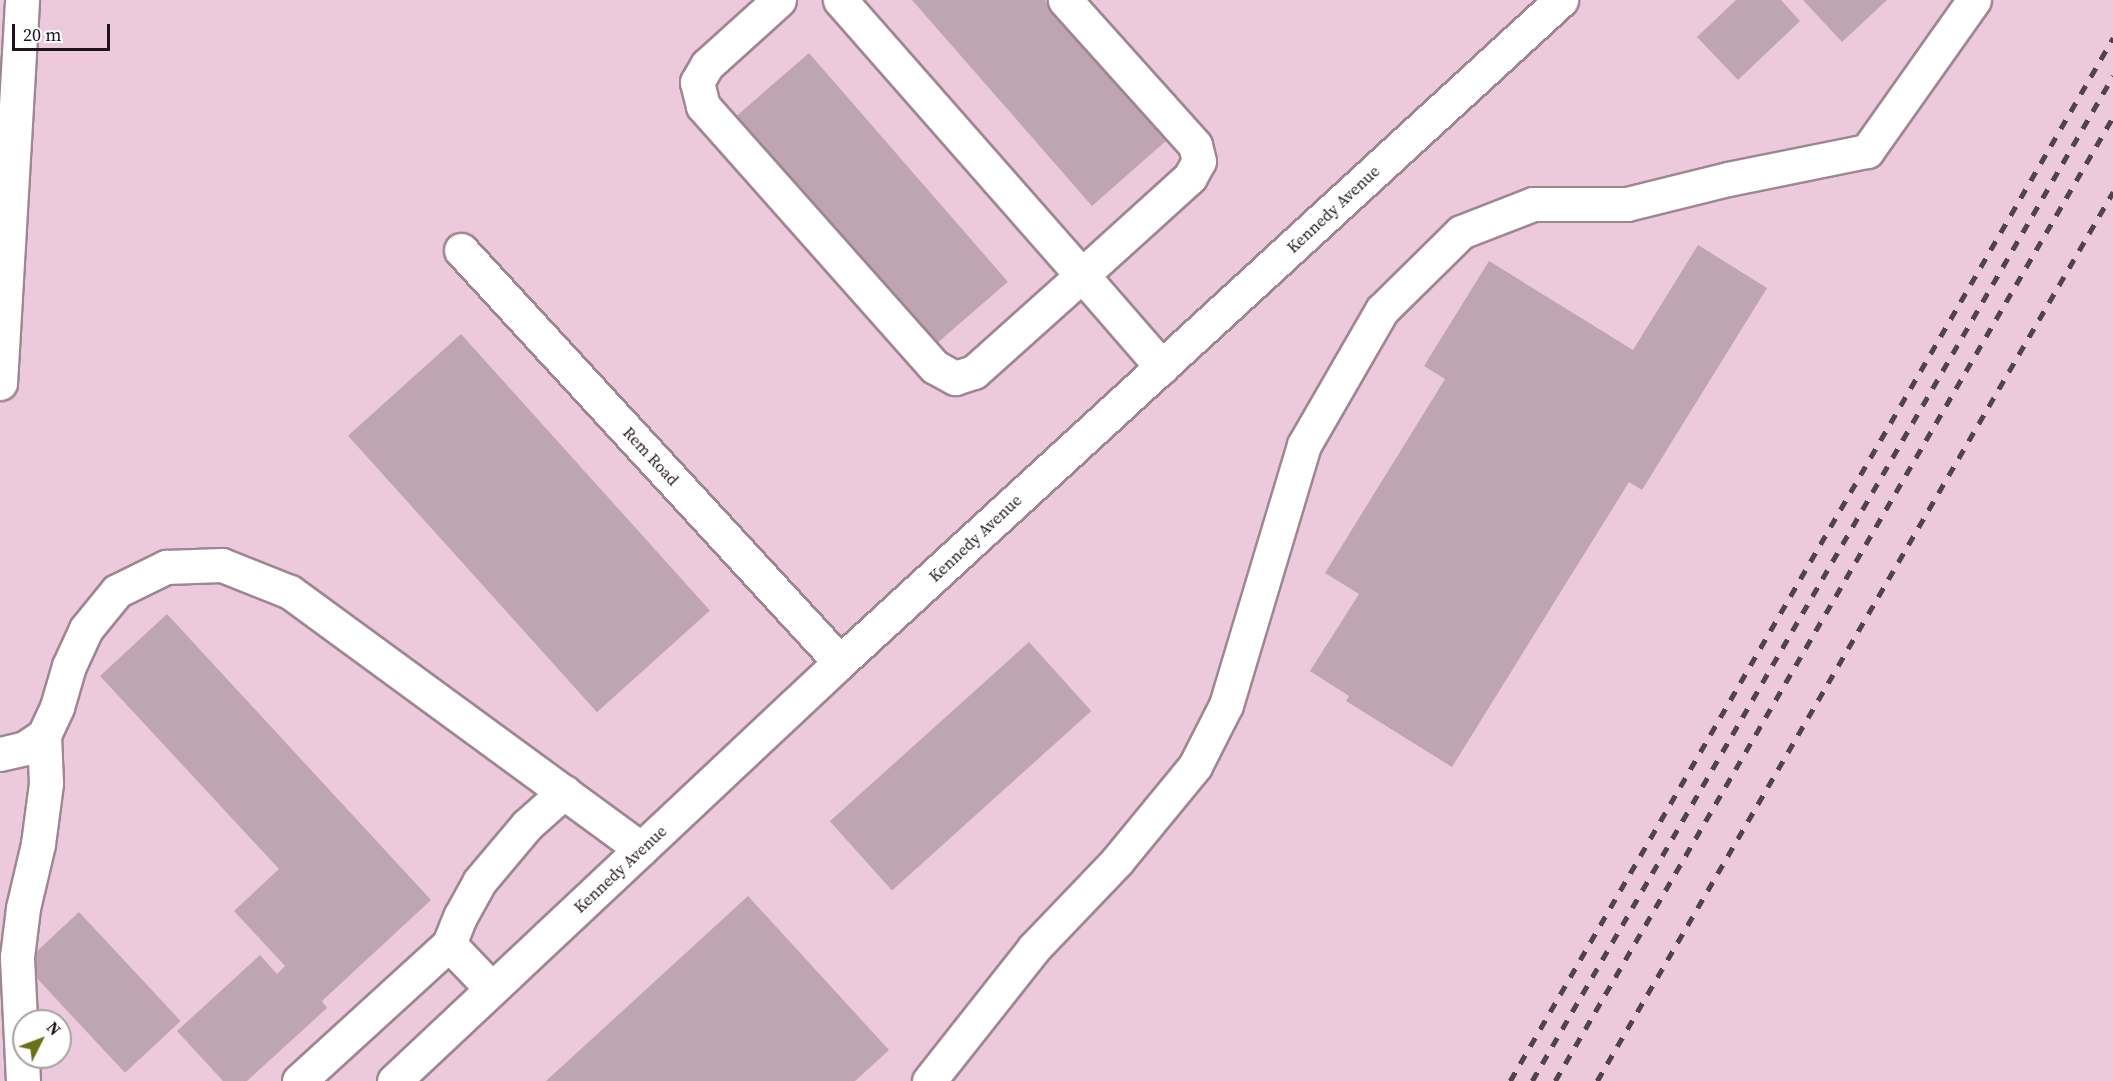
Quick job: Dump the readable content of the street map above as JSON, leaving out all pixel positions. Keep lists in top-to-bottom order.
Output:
{
  "streets": {
    "street": ["Kennedy Avenue", "Rem Road"]
  },
  "crossings": [
    ["Kennedy Avenue", "Rem Road"]
  ],
  "scale_bar": "20 m",
  "north": "top right"
}
